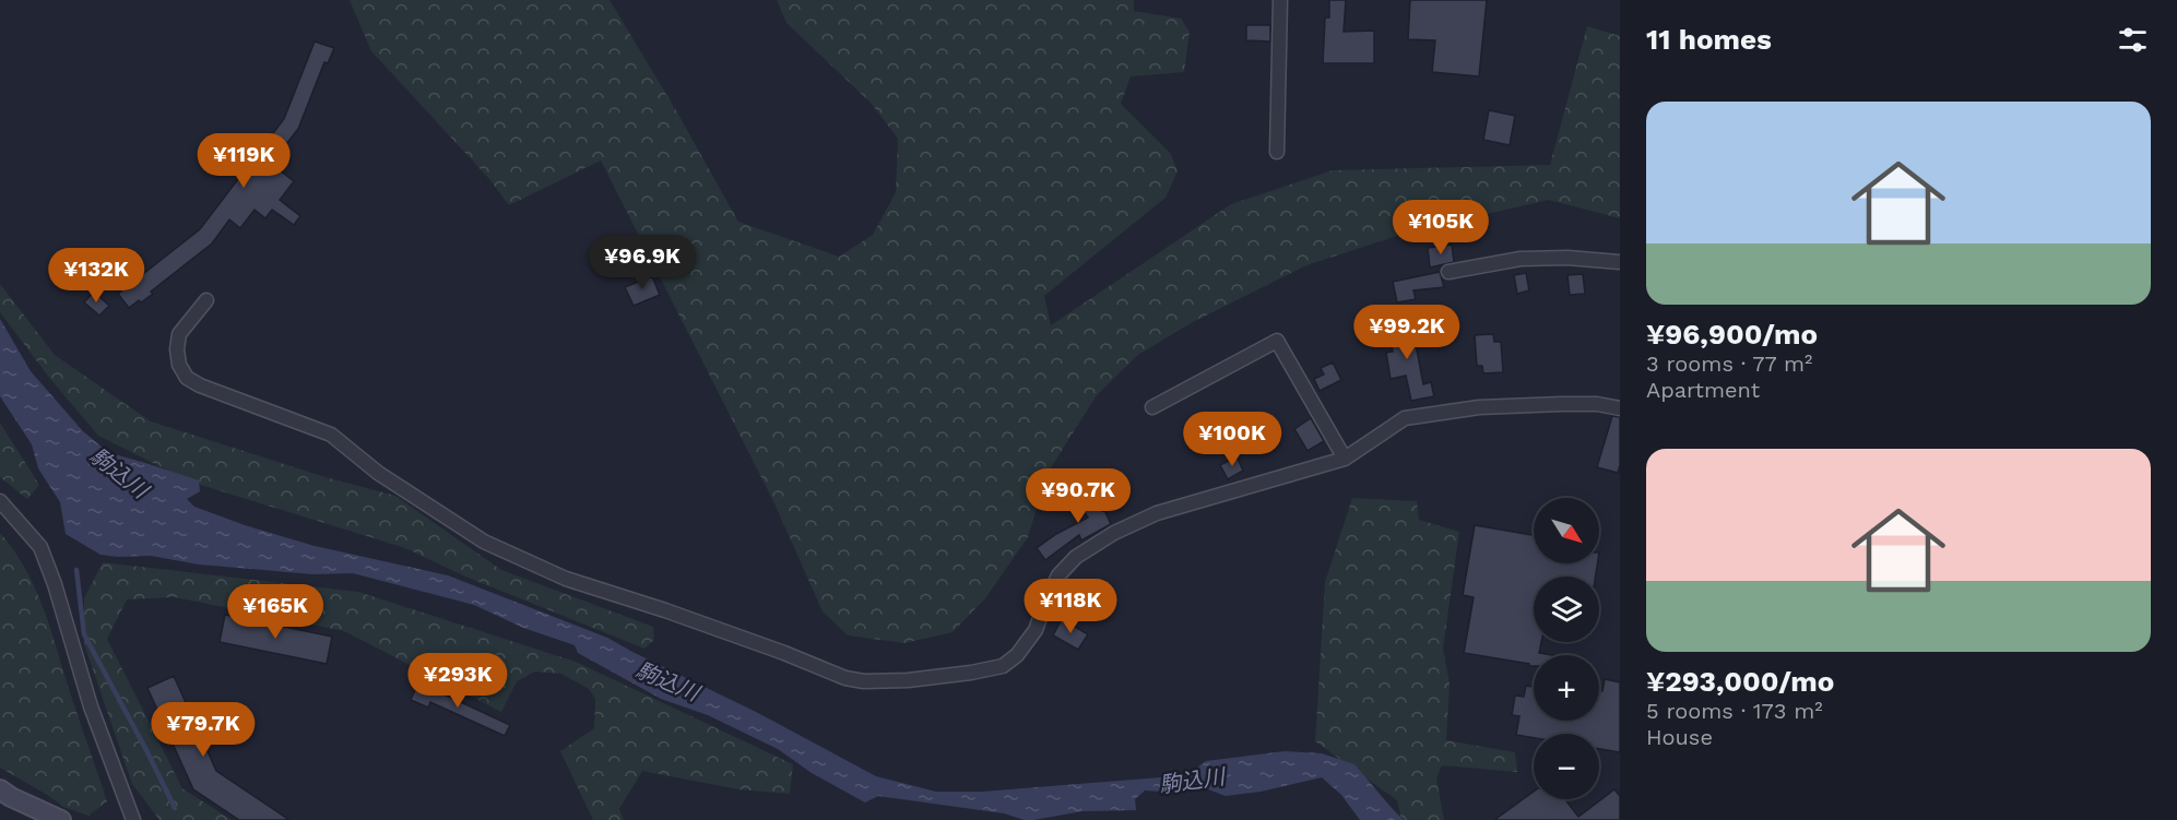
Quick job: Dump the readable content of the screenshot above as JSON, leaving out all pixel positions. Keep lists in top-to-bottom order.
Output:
{
  "water": ["駒込川"],
  "north": "bottom right",
  "page": {
    "heading": "11 homes",
    "list": [
      {
        "name": "¥96,900/mo",
        "note": "3 rooms · 77 m² · Apartment"
      },
      {
        "name": "¥293,000/mo",
        "note": "5 rooms · 173 m² · House"
      }
    ],
    "price": [
      "¥119K",
      "¥105K",
      "¥96.9K",
      "¥132K",
      "¥99.2K",
      "¥100K",
      "¥90.7K",
      "¥118K",
      "¥165K",
      "¥293K",
      "¥79.7K"
    ],
    "map_buttons": ["+", "−"]
  }
}
